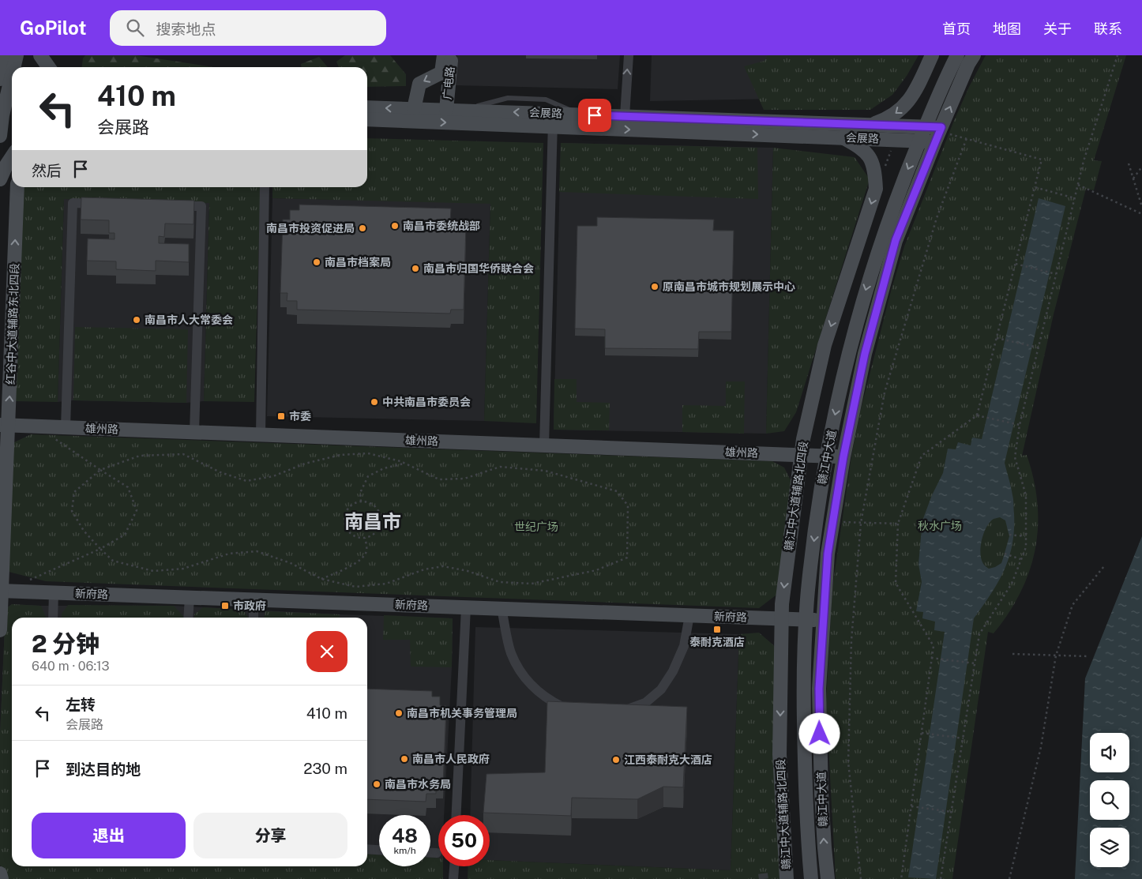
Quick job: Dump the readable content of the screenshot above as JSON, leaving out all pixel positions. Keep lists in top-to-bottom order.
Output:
{
  "streets": {
    "street": [
      "广电路",
      "会展路",
      "红谷中大道辅路东北四段",
      "雄州路",
      "赣江中大道",
      "赣江中大道辅路北四段",
      "新府路"
    ]
  },
  "crossings": [
    ["广电路", "会展路"],
    ["会展路", "赣江中大道"],
    ["会展路", "赣江中大道辅路北四段"],
    ["红谷中大道辅路东北四段", "雄州路"],
    ["红谷中大道辅路东北四段", "新府路"],
    ["雄州路", "赣江中大道"],
    ["雄州路", "赣江中大道辅路北四段"],
    ["赣江中大道", "新府路"],
    ["赣江中大道辅路北四段", "新府路"]
  ],
  "one_way": ["红谷中大道辅路东北四段", "赣江中大道辅路北四段"],
  "districts": ["南昌市"],
  "parks": ["秋水广场", "世纪广场"],
  "places": {
    "other": [
      "南昌市委统战部",
      "南昌市投资促进局",
      "南昌市档案局",
      "南昌市归国华侨联合会",
      "原南昌市城市规划展示中心",
      "南昌市人大常委会",
      "中共南昌市委员会",
      "南昌市机关事务管理局",
      "南昌市人民政府",
      "江西泰耐克大酒店",
      "南昌市水务局"
    ],
    "transit": ["市委", "市政府", "泰耐克酒店"]
  },
  "page": {
    "header": "GoPilot",
    "search": "搜索地点",
    "nav": [
      "首页",
      "地图",
      "关于",
      "联系"
    ],
    "turn": ["410 m", "会展路"],
    "then": "然后",
    "heading": ["2 分钟", "640 m · 06:13"],
    "list": [
      {
        "name": "左转",
        "note": "会展路",
        "value": "410 m"
      },
      {
        "name": "到达目的地",
        "value": "230 m"
      }
    ],
    "buttons": ["退出", "分享"],
    "speed": "48 km/h",
    "limit": "50"
  }
}
